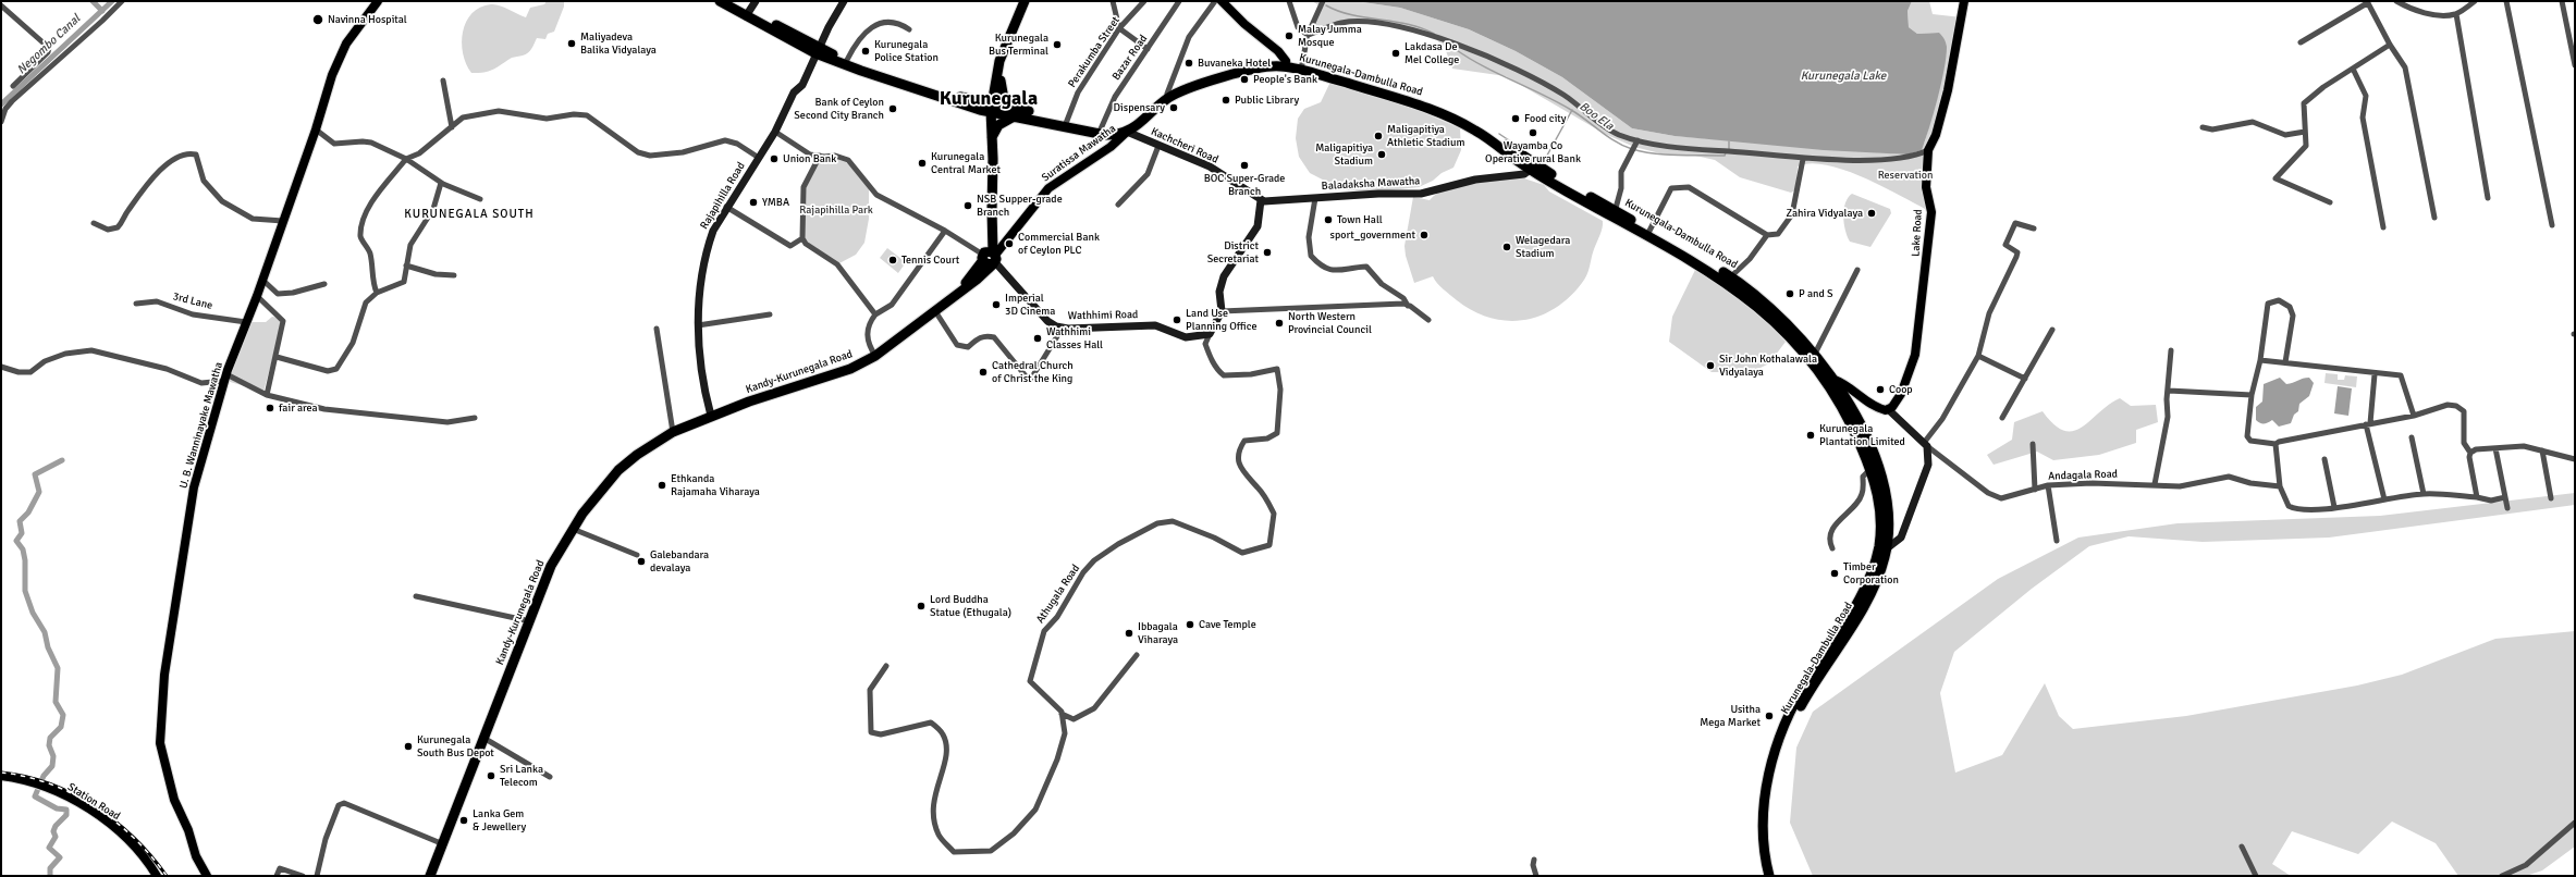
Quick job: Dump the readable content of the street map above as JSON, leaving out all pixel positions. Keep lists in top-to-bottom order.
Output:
{
  "streets": {
    "highway": ["Kurunegala-Dambulla Road", "Kandy-Kurunegala Road"],
    "main road": [
      "Suratissa Mawatha",
      "Lake Road",
      "U. B. Wanninayake Mawatha",
      "Station Road"
    ],
    "street": [
      "Perakumba Street",
      "Bazar Road",
      "Kachcheri Road",
      "Baladaksha Mawatha",
      "Rajapihilla Road",
      "3rd Lane",
      "Wathhimi Road",
      "Andagala Road",
      "Athugala Road"
    ]
  },
  "crossings": [
    ["Perakumba Street", "Kurunegala-Dambulla Road"],
    ["Bazar Road", "Kurunegala-Dambulla Road"],
    ["Kurunegala-Dambulla Road", "Kachcheri Road"],
    ["Kurunegala-Dambulla Road", "Suratissa Mawatha"],
    ["Kurunegala-Dambulla Road", "Baladaksha Mawatha"],
    ["Kachcheri Road", "Suratissa Mawatha"],
    ["Kachcheri Road", "Baladaksha Mawatha"],
    ["Suratissa Mawatha", "Wathhimi Road"],
    ["Suratissa Mawatha", "Kandy-Kurunegala Road"],
    ["Rajapihilla Road", "Kandy-Kurunegala Road"],
    ["3rd Lane", "U. B. Wanninayake Mawatha"],
    ["Wathhimi Road", "Kandy-Kurunegala Road"],
    ["Wathhimi Road", "Athugala Road"]
  ],
  "districts": ["Kurunegala", "KURUNEGALA SOUTH"],
  "water": ["Negombo Canal", "Kurunegala Lake", "Boo Ela"],
  "parks": ["Reservation", "Rajapihilla Park"],
  "places": [
    "Navinna Hospital",
    "Malay Jumma Mosque",
    "Maliyadeva Balika Vidyalaya",
    "Kurunegala Bus Terminal",
    "Kurunegala Police Station",
    "Lakdasa De Mel College",
    "Buvaneka Hotel",
    "People's Bank",
    "Public Library",
    "Dispensary",
    "Bank of Ceylon Second City Branch",
    "Food city",
    "Wayamba Co Operative rural Bank",
    "Maligapitiya Athletic Stadium",
    "Maligapitiya Stadium",
    "Union Bank",
    "Kurunegala Central Market",
    "BOC Super-Grade Branch",
    "YMBA",
    "NSB Supper-grade Branch",
    "Zahira Vidyalaya",
    "Town Hall",
    "sport_government",
    "Commercial Bank of Ceylon PLC",
    "Welagedara Stadium",
    "District Secretariat",
    "Tennis Court",
    "P and S",
    "Imperial 3D Cinema",
    "Land Use Planning Office",
    "North Western Provincial Council",
    "Wathhimi Classes Hall",
    "Sir John Kothalawala Vidyalaya",
    "Cathedral Church of Christ the King",
    "Coop",
    "fair area",
    "Kurunegala Plantation Limited",
    "Ethkanda Rajamaha Viharaya",
    "Galebandara devalaya",
    "Timber Corporation",
    "Lord Buddha Statue (Ethugala)",
    "Cave Temple",
    "Ibbagala Viharaya",
    "Usitha Mega Market",
    "Kurunegala South Bus Depot",
    "Sri Lanka Telecom",
    "Lanka Gem & Jewellery"
  ]
}
